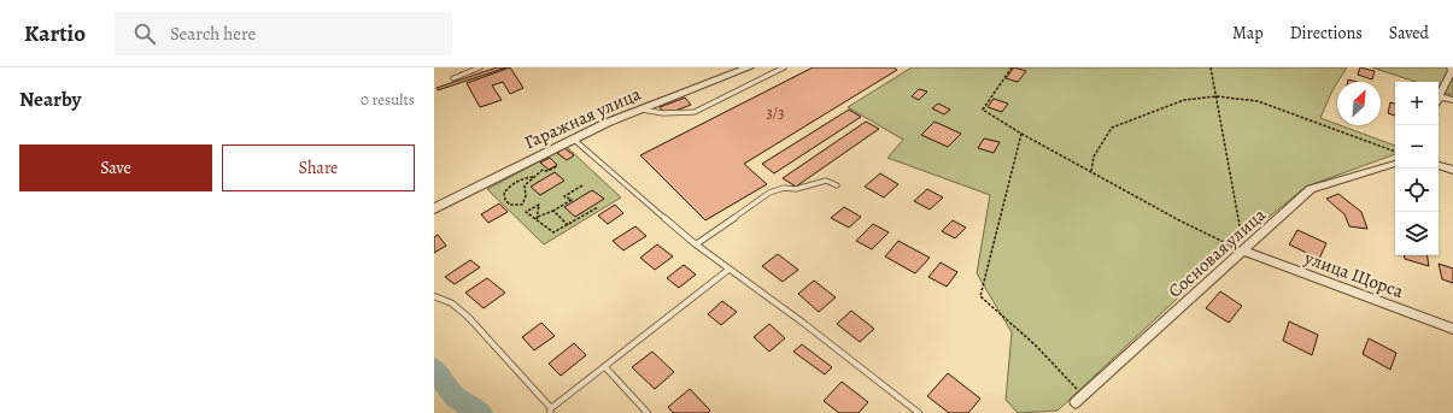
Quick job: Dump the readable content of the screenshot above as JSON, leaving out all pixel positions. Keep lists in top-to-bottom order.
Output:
{
  "streets": {
    "street": ["Гаражная улица", "Сосновая улица", "улица Щорса"]
  },
  "crossings": [
    ["Сосновая улица", "улица Щорса"]
  ],
  "house_numbers": ["3/3"],
  "north": "top right",
  "page": {
    "header": "Kartio",
    "search": "Search here",
    "nav": ["Map", "Directions", "Saved"],
    "heading": ["Nearby", "0 results"],
    "map_buttons": ["+", "−"],
    "buttons": ["Save", "Share"]
  }
}
